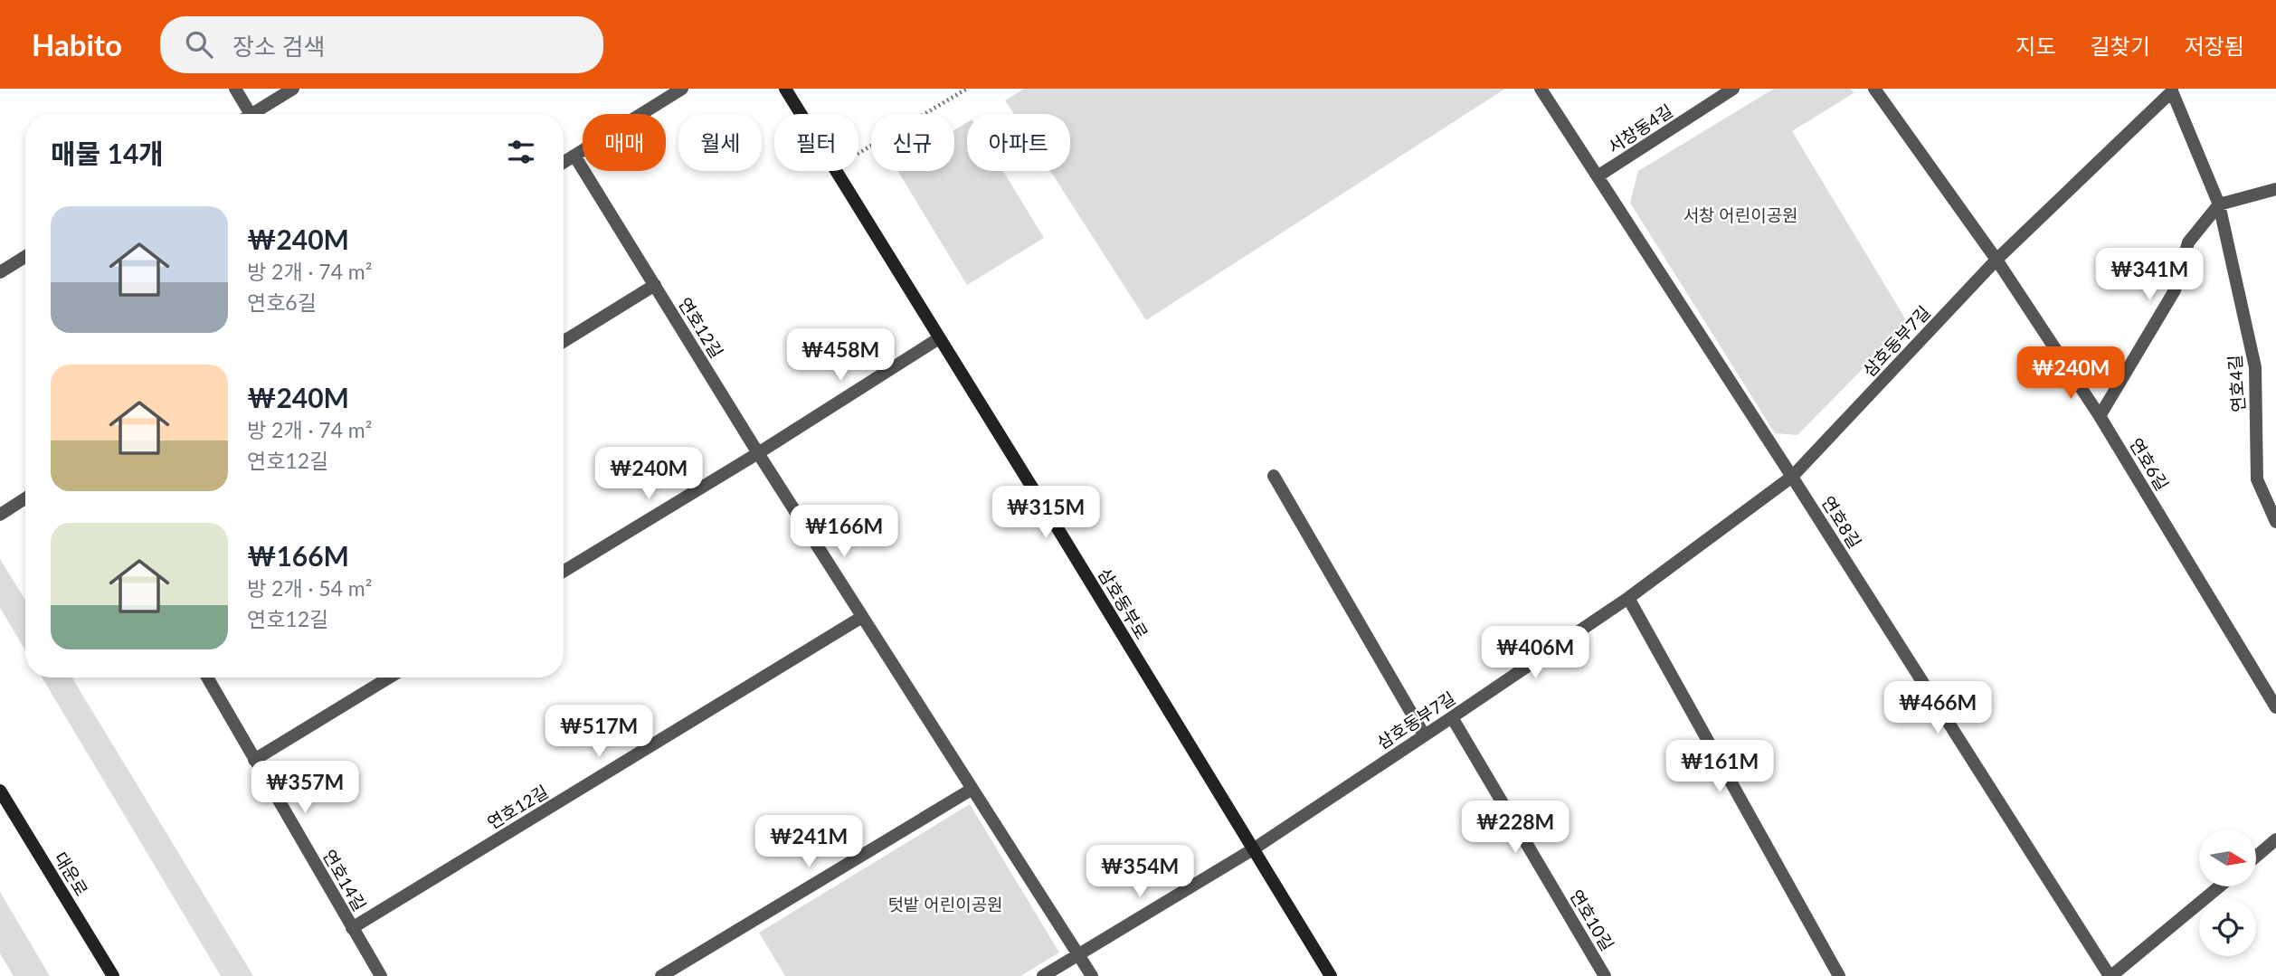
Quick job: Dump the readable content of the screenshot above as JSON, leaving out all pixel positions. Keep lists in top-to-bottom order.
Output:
{
  "streets": {
    "street": [
      "서창동4길",
      "연호12길",
      "삼호동부7길",
      "연호4길",
      "연호6길",
      "연호8길",
      "삼호동부로",
      "대운로",
      "연호14길",
      "연호10길"
    ]
  },
  "crossings": [
    ["서창동4길", "연호8길"],
    ["연호12길", "삼호동부7길"],
    ["연호12길", "연호14길"],
    ["삼호동부7길", "연호4길"],
    ["삼호동부7길", "연호6길"],
    ["삼호동부7길", "연호8길"],
    ["삼호동부7길", "삼호동부로"],
    ["삼호동부7길", "연호10길"]
  ],
  "parks": ["서창 어린이공원", "텃밭 어린이공원"],
  "north": "right",
  "page": {
    "header": "Habito",
    "search": "장소 검색",
    "nav": ["지도", "길찾기", "저장됨"],
    "chip": [
      "매매",
      "월세",
      "필터",
      "신규",
      "아파트"
    ],
    "heading": "매물 14개",
    "list": [
      {
        "name": "₩240M",
        "note": "방 2개 · 74 m² · 연호6길"
      },
      {
        "name": "₩240M",
        "note": "방 2개 · 74 m² · 연호12길"
      },
      {
        "name": "₩166M",
        "note": "방 2개 · 54 m² · 연호12길"
      }
    ],
    "price": [
      "₩341M",
      "₩458M",
      "₩240M",
      "₩240M",
      "₩315M",
      "₩166M",
      "₩406M",
      "₩466M",
      "₩517M",
      "₩161M",
      "₩357M",
      "₩228M",
      "₩241M",
      "₩354M"
    ]
  }
}
